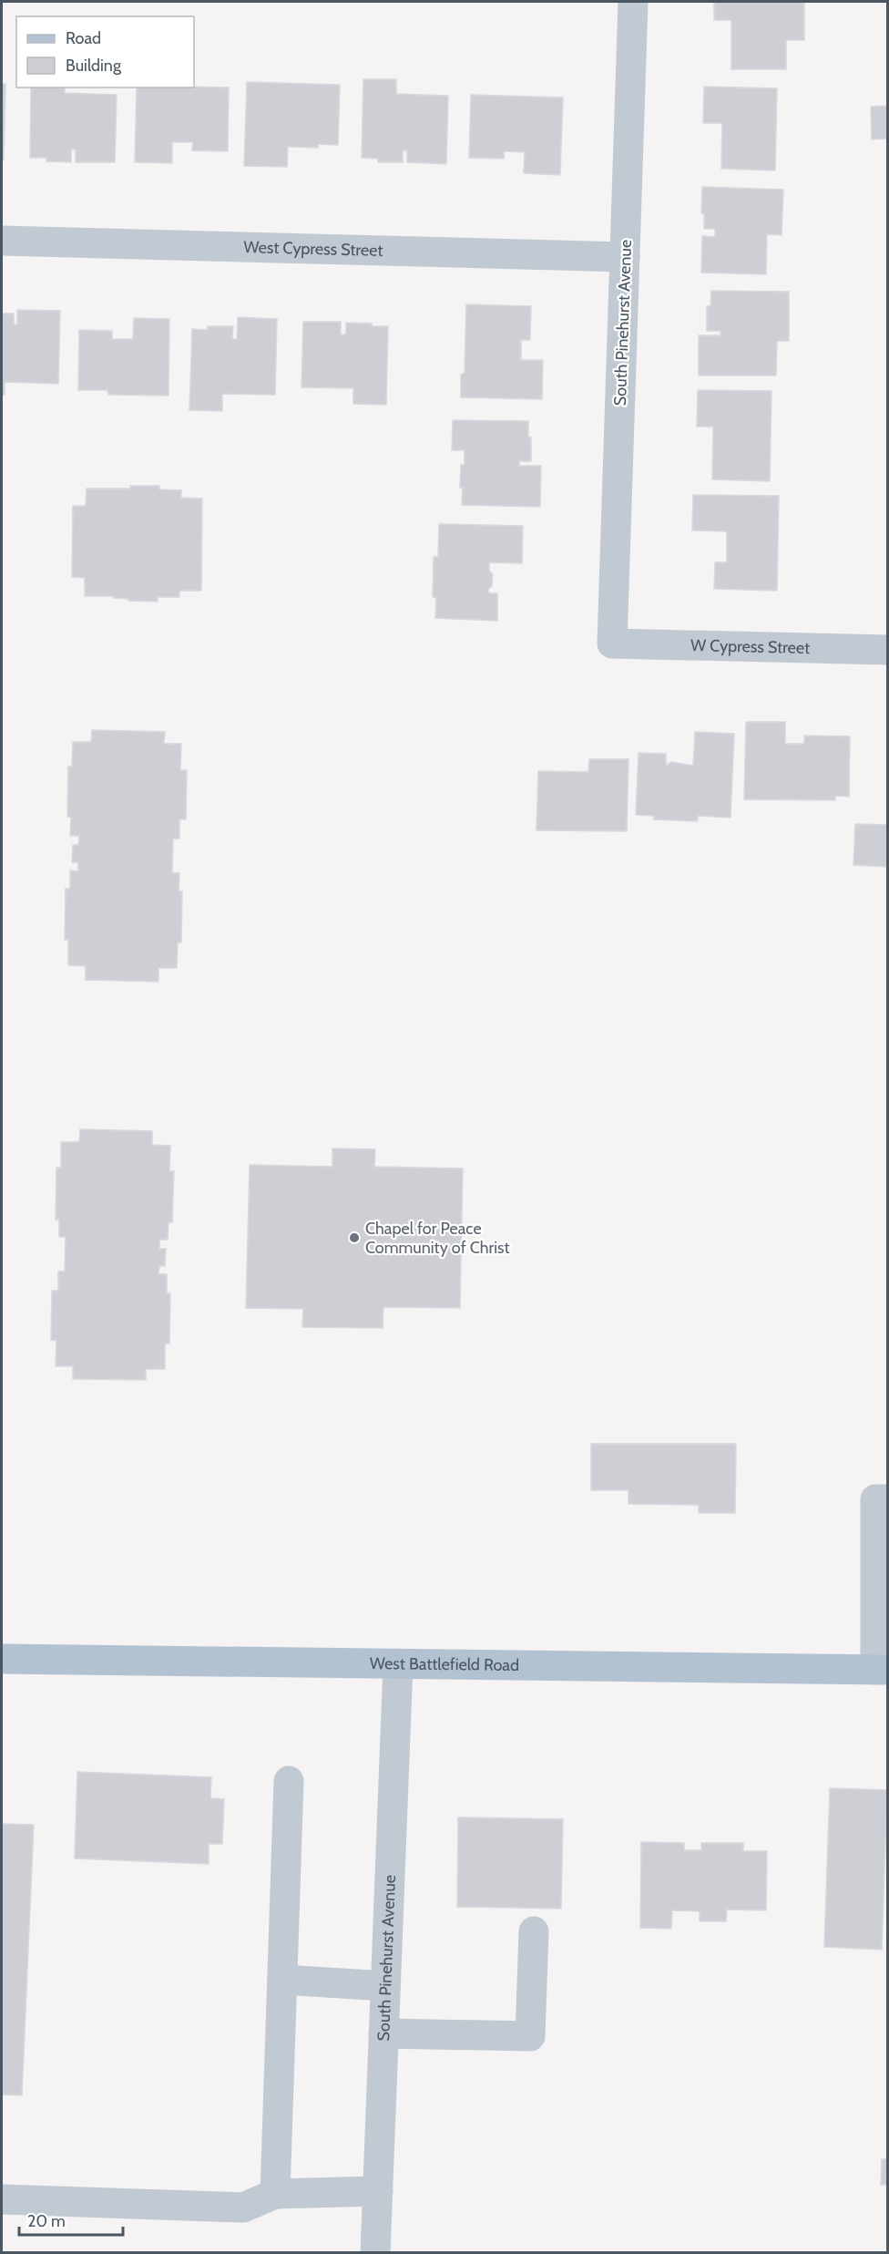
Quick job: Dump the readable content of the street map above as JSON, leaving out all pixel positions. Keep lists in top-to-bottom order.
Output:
{
  "streets": {
    "main road": ["West Battlefield Road"],
    "street": ["West Cypress Street", "South Pinehurst Avenue", "W Cypress Street"]
  },
  "crossings": [
    ["West Cypress Street", "South Pinehurst Avenue"],
    ["South Pinehurst Avenue", "W Cypress Street"],
    ["South Pinehurst Avenue", "West Battlefield Road"]
  ],
  "places": ["Chapel for Peace Community of Christ"],
  "legend": ["Road", "Building"],
  "scale_bar": "20 m"
}
